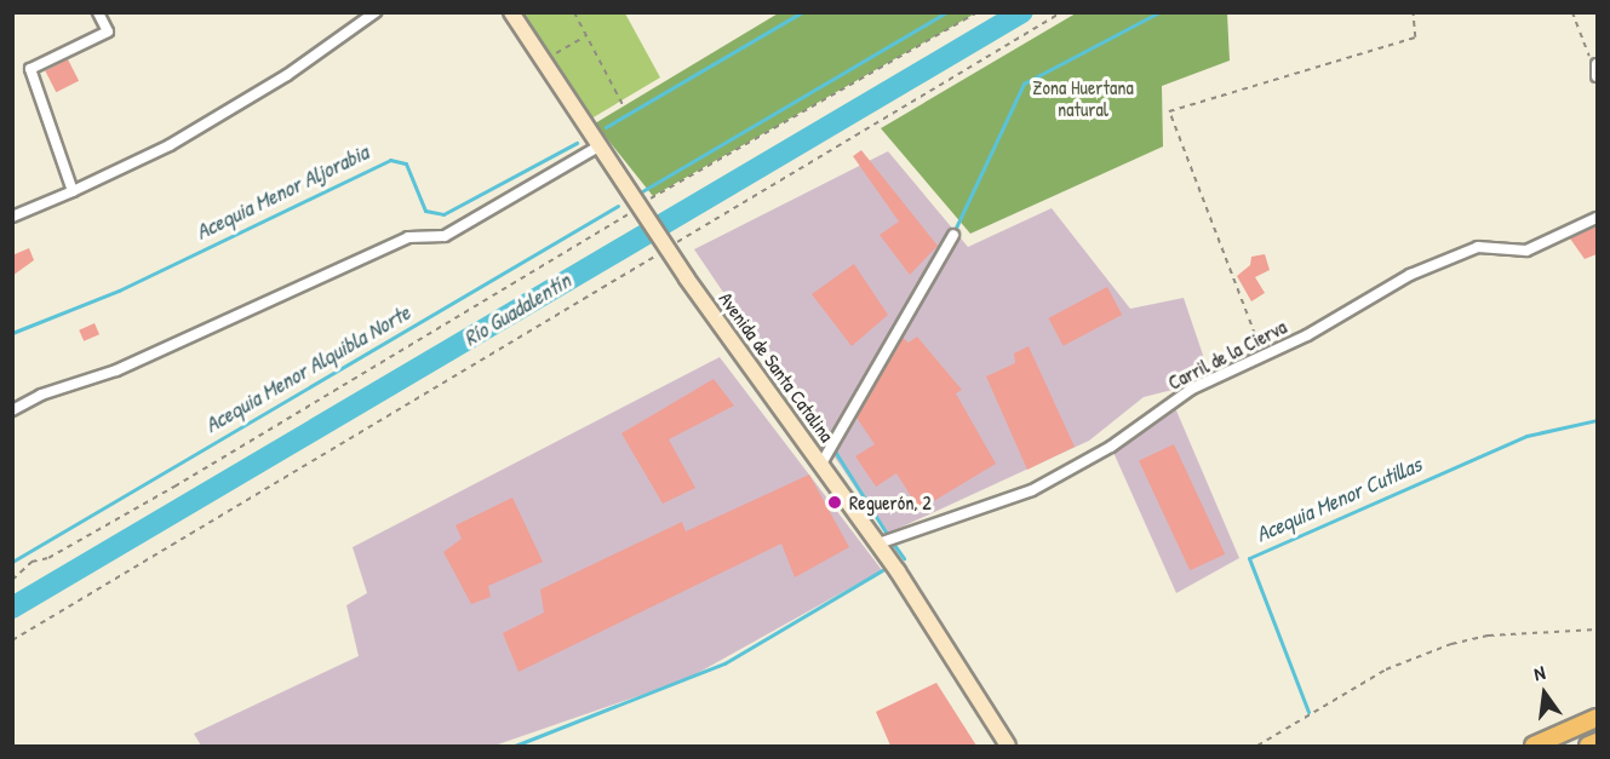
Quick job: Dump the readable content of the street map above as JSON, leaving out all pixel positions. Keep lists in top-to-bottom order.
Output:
{
  "streets": {
    "main road": ["Avenida de Santa Catalina"],
    "street": ["Carril de la Cierva"]
  },
  "crossings": [
    ["Carril de la Cierva", "Avenida de Santa Catalina"]
  ],
  "water": [
    "Acequia Menor Aljorabia",
    "Río Guadalentín",
    "Acequia Menor Alquibla Norte",
    "Acequia Menor Cutillas"
  ],
  "parks": ["Zona Huertana natural"],
  "places": ["Reguerón, 2"],
  "north": "top"
}
